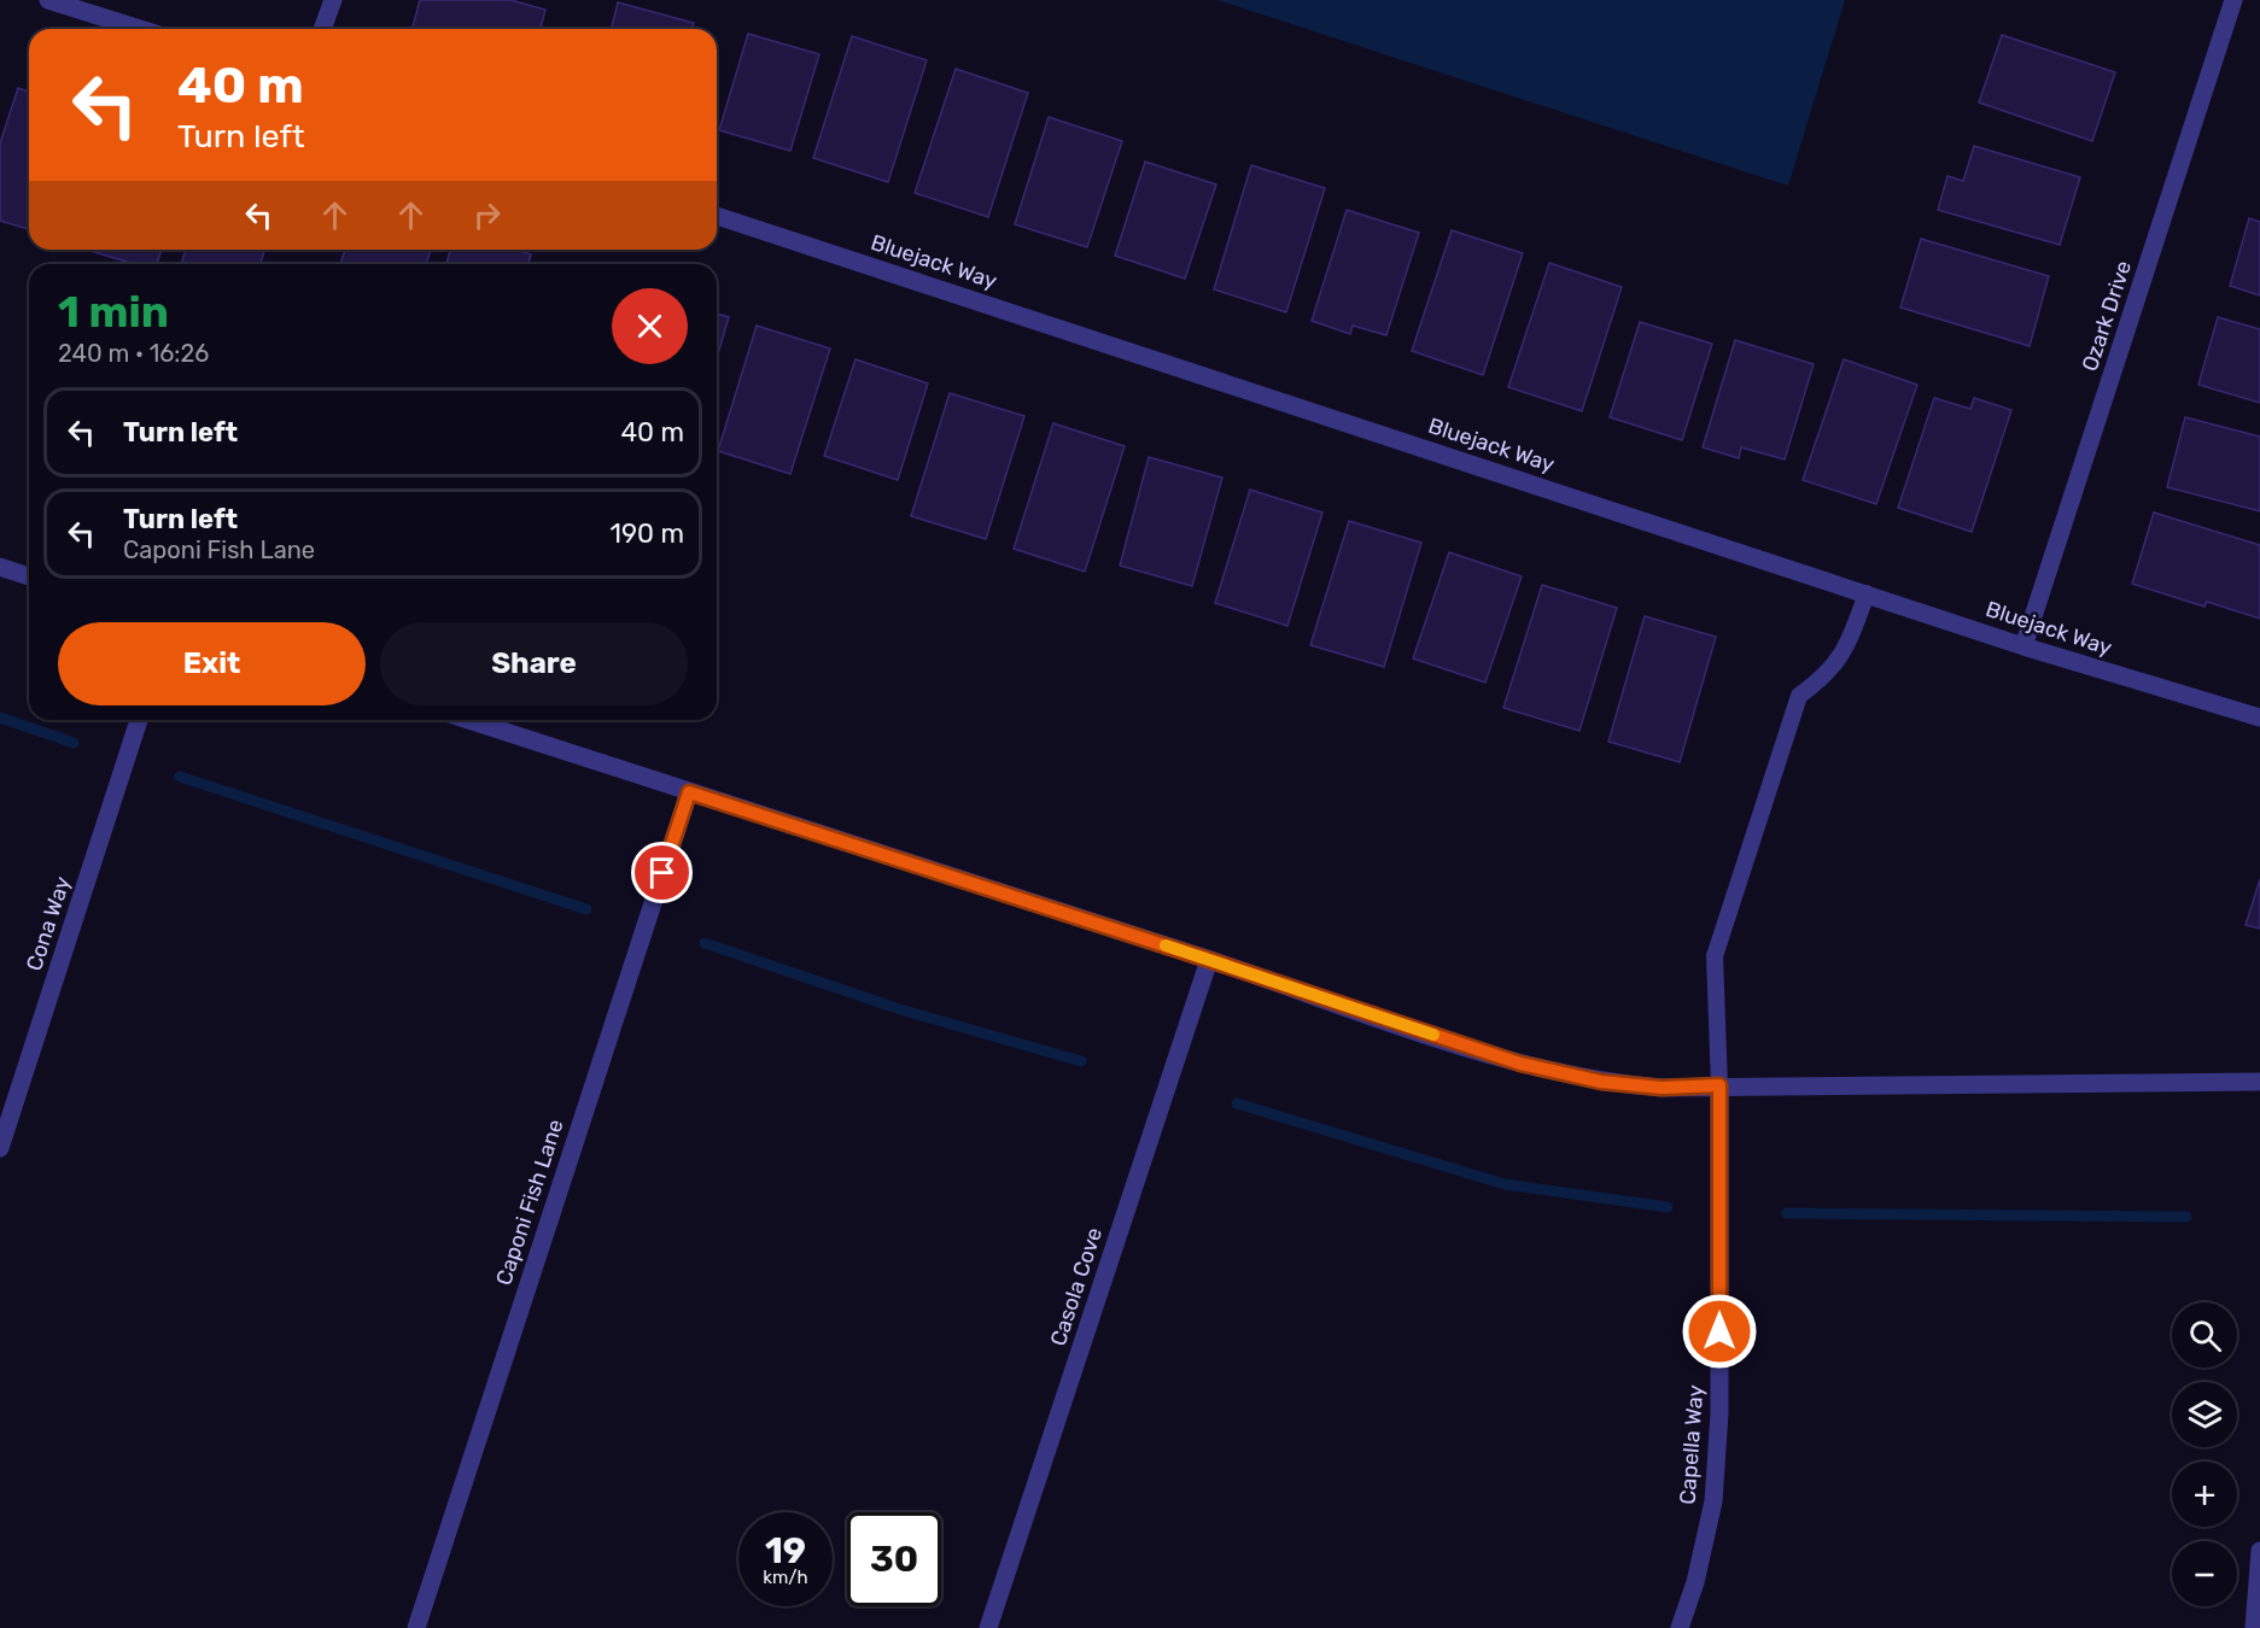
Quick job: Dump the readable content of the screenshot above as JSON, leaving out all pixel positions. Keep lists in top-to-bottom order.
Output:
{
  "streets": {
    "street": [
      "Bluejack Way",
      "Ozark Drive",
      "Cona Way",
      "Caponi Fish Lane",
      "Casola Cove",
      "Capella Way"
    ]
  },
  "crossings": [
    ["Bluejack Way", "Ozark Drive"]
  ],
  "page": {
    "turn": ["40 m", "Turn left"],
    "heading": ["1 min", "240 m · 16:26"],
    "list": [
      {
        "name": "Turn left",
        "value": "40 m"
      },
      {
        "name": "Turn left",
        "note": "Caponi Fish Lane",
        "value": "190 m"
      }
    ],
    "buttons": ["Exit", "Share"],
    "map_buttons": ["+", "−"],
    "speed": "19 km/h",
    "limit": "30"
  }
}
